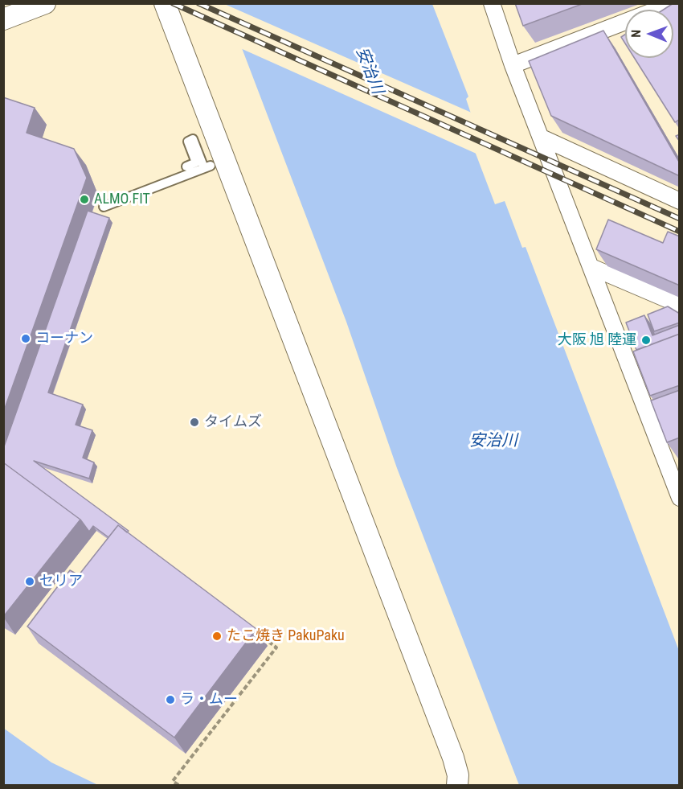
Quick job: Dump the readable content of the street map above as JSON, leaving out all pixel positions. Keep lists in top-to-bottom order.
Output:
{
  "water": ["安治川"],
  "places": [
    "ALMO FIT",
    "コーナン",
    "大阪 旭 陸運",
    "タイムズ",
    "セリア",
    "たこ焼き PakuPaku",
    "ラ・ムー"
  ],
  "north": "left"
}
